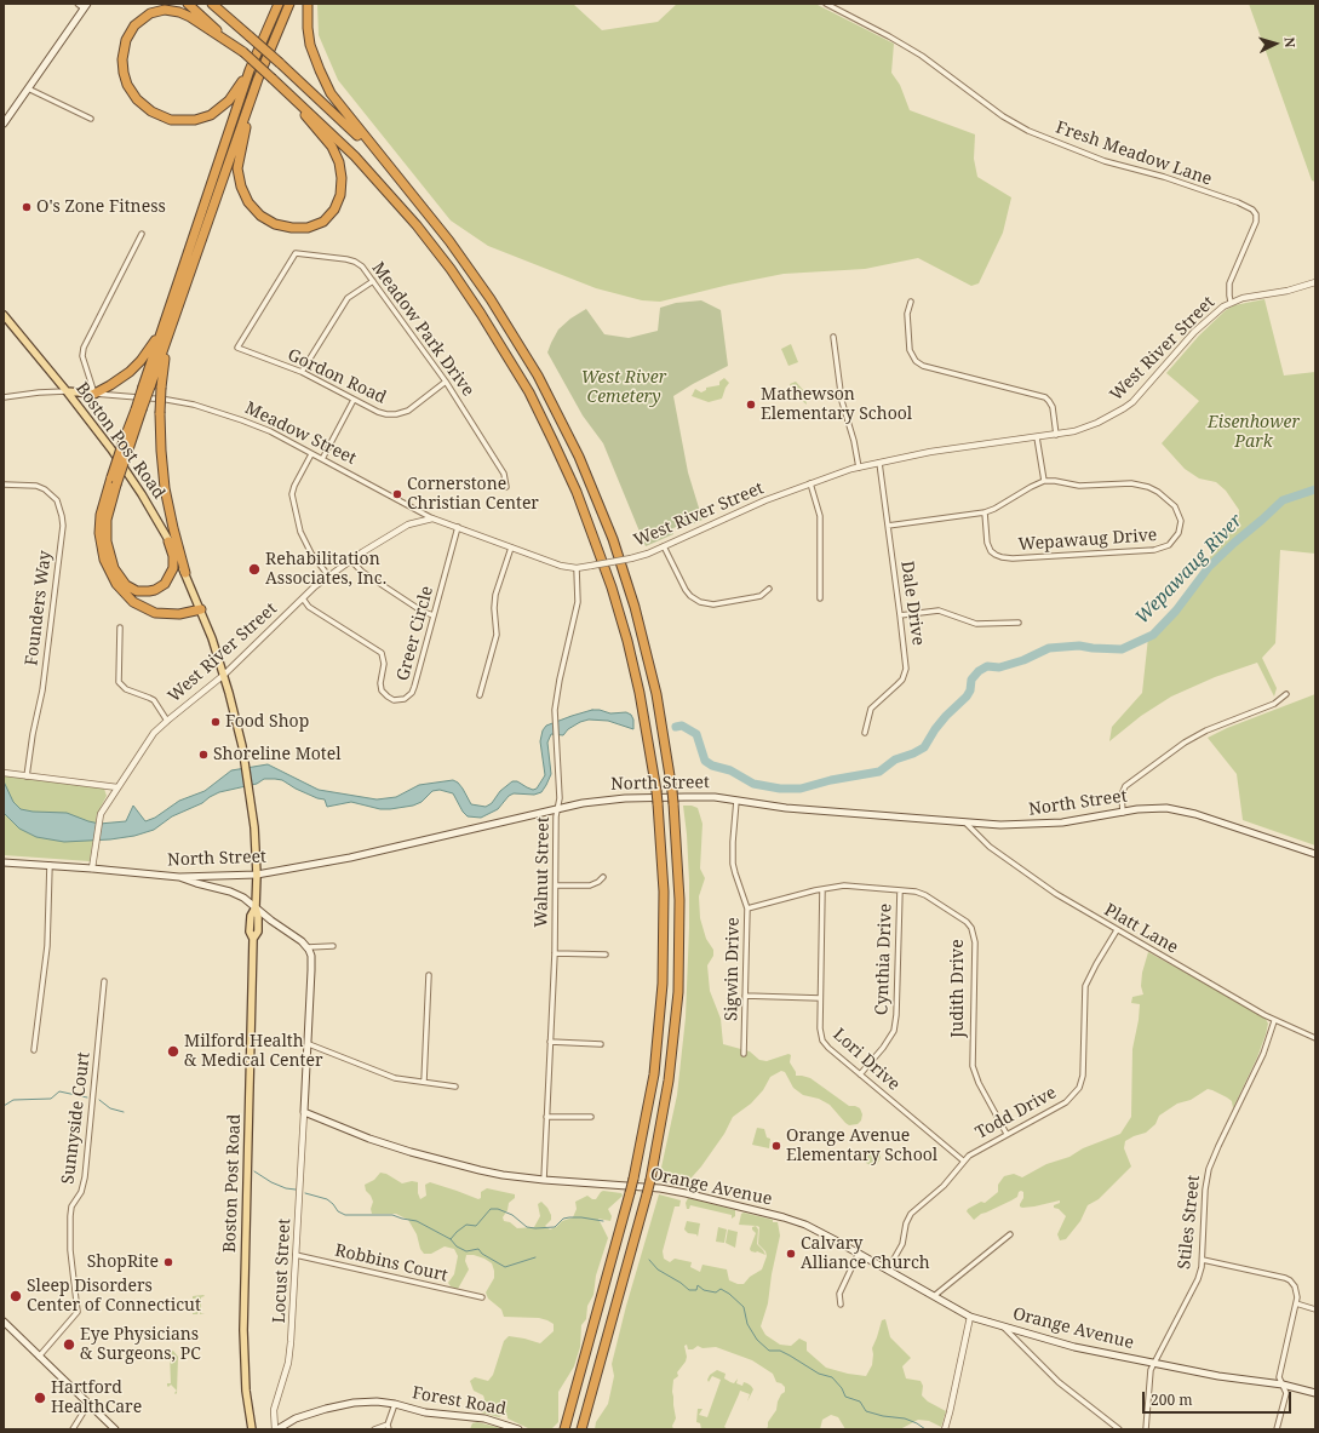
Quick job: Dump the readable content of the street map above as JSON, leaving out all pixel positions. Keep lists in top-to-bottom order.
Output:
{
  "streets": {
    "main road": [
      "Meadow Street",
      "Boston Post Road",
      "North Street",
      "Orange Avenue",
      "Forest Road"
    ],
    "street": [
      "Fresh Meadow Lane",
      "Meadow Park Drive",
      "West River Street",
      "Gordon Road",
      "Wepawaug Drive",
      "Dale Drive",
      "Founders Way",
      "Greer Circle",
      "Walnut Street",
      "Platt Lane",
      "Cynthia Drive",
      "Sigwin Drive",
      "Judith Drive",
      "Lori Drive",
      "Todd Drive",
      "Sunnyside Court",
      "Stiles Street",
      "Robbins Court",
      "Locust Street"
    ]
  },
  "crossings": [
    ["Fresh Meadow Lane", "West River Street"],
    ["Meadow Park Drive", "Gordon Road"],
    ["West River Street", "Meadow Street"],
    ["West River Street", "Boston Post Road"],
    ["West River Street", "Dale Drive"],
    ["West River Street", "Greer Circle"],
    ["West River Street", "North Street"],
    ["West River Street", "Walnut Street"],
    ["Meadow Street", "Boston Post Road"],
    ["Boston Post Road", "North Street"],
    ["North Street", "Walnut Street"],
    ["North Street", "Platt Lane"],
    ["North Street", "Sigwin Drive"],
    ["Walnut Street", "Orange Avenue"],
    ["Platt Lane", "Todd Drive"],
    ["Platt Lane", "Stiles Street"],
    ["Cynthia Drive", "Judith Drive"],
    ["Cynthia Drive", "Lori Drive"],
    ["Sigwin Drive", "Judith Drive"],
    ["Judith Drive", "Lori Drive"],
    ["Judith Drive", "Todd Drive"],
    ["Lori Drive", "Todd Drive"],
    ["Todd Drive", "Orange Avenue"],
    ["Orange Avenue", "Stiles Street"],
    ["Orange Avenue", "Locust Street"],
    ["Robbins Court", "Locust Street"],
    ["Locust Street", "Forest Road"]
  ],
  "water": ["Wepawaug River"],
  "parks": ["West River Cemetery", "Eisenhower Park"],
  "places": [
    "O's Zone Fitness",
    "Mathewson Elementary School",
    "Cornerstone Christian Center",
    "Rehabilitation Associates, Inc.",
    "Food Shop",
    "Shoreline Motel",
    "Milford Health & Medical Center",
    "Orange Avenue Elementary School",
    "Calvary Alliance Church",
    "ShopRite",
    "Sleep Disorders Center of Connecticut",
    "Eye Physicians & Surgeons, PC",
    "Hartford HealthCare"
  ],
  "scale_bar": "200 m",
  "north": "right"
}
